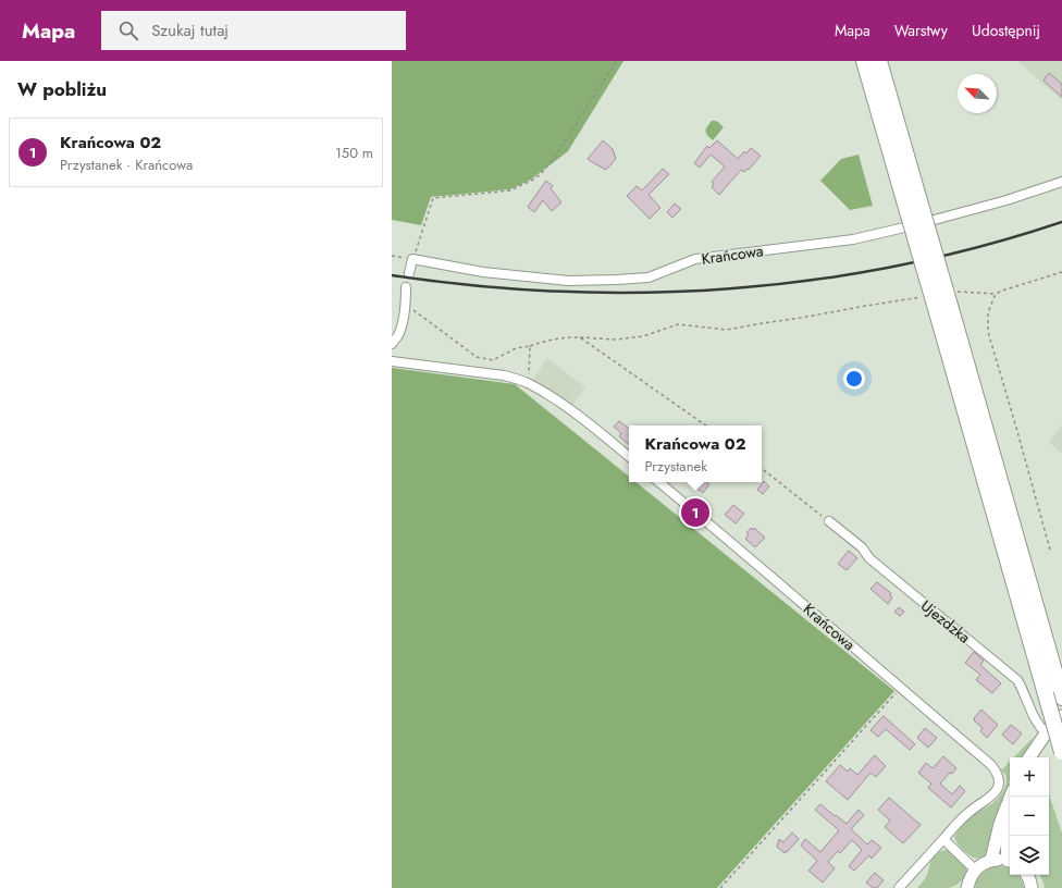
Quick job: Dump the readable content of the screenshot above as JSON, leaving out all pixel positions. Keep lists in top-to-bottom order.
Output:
{
  "streets": {
    "street": ["Krańcowa", "Ujezdzka"]
  },
  "north": "top left",
  "page": {
    "header": "Mapa",
    "search": "Szukaj tutaj",
    "nav": ["Mapa", "Warstwy", "Udostępnij"],
    "heading": "W pobliżu",
    "list": [
      {
        "mark": "1",
        "name": "Krańcowa 02",
        "note": "Przystanek · Krańcowa",
        "value": "150 m"
      }
    ],
    "popup": ["Krańcowa 02", "Przystanek"],
    "pins": "1",
    "map_buttons": ["+", "−"]
  }
}
